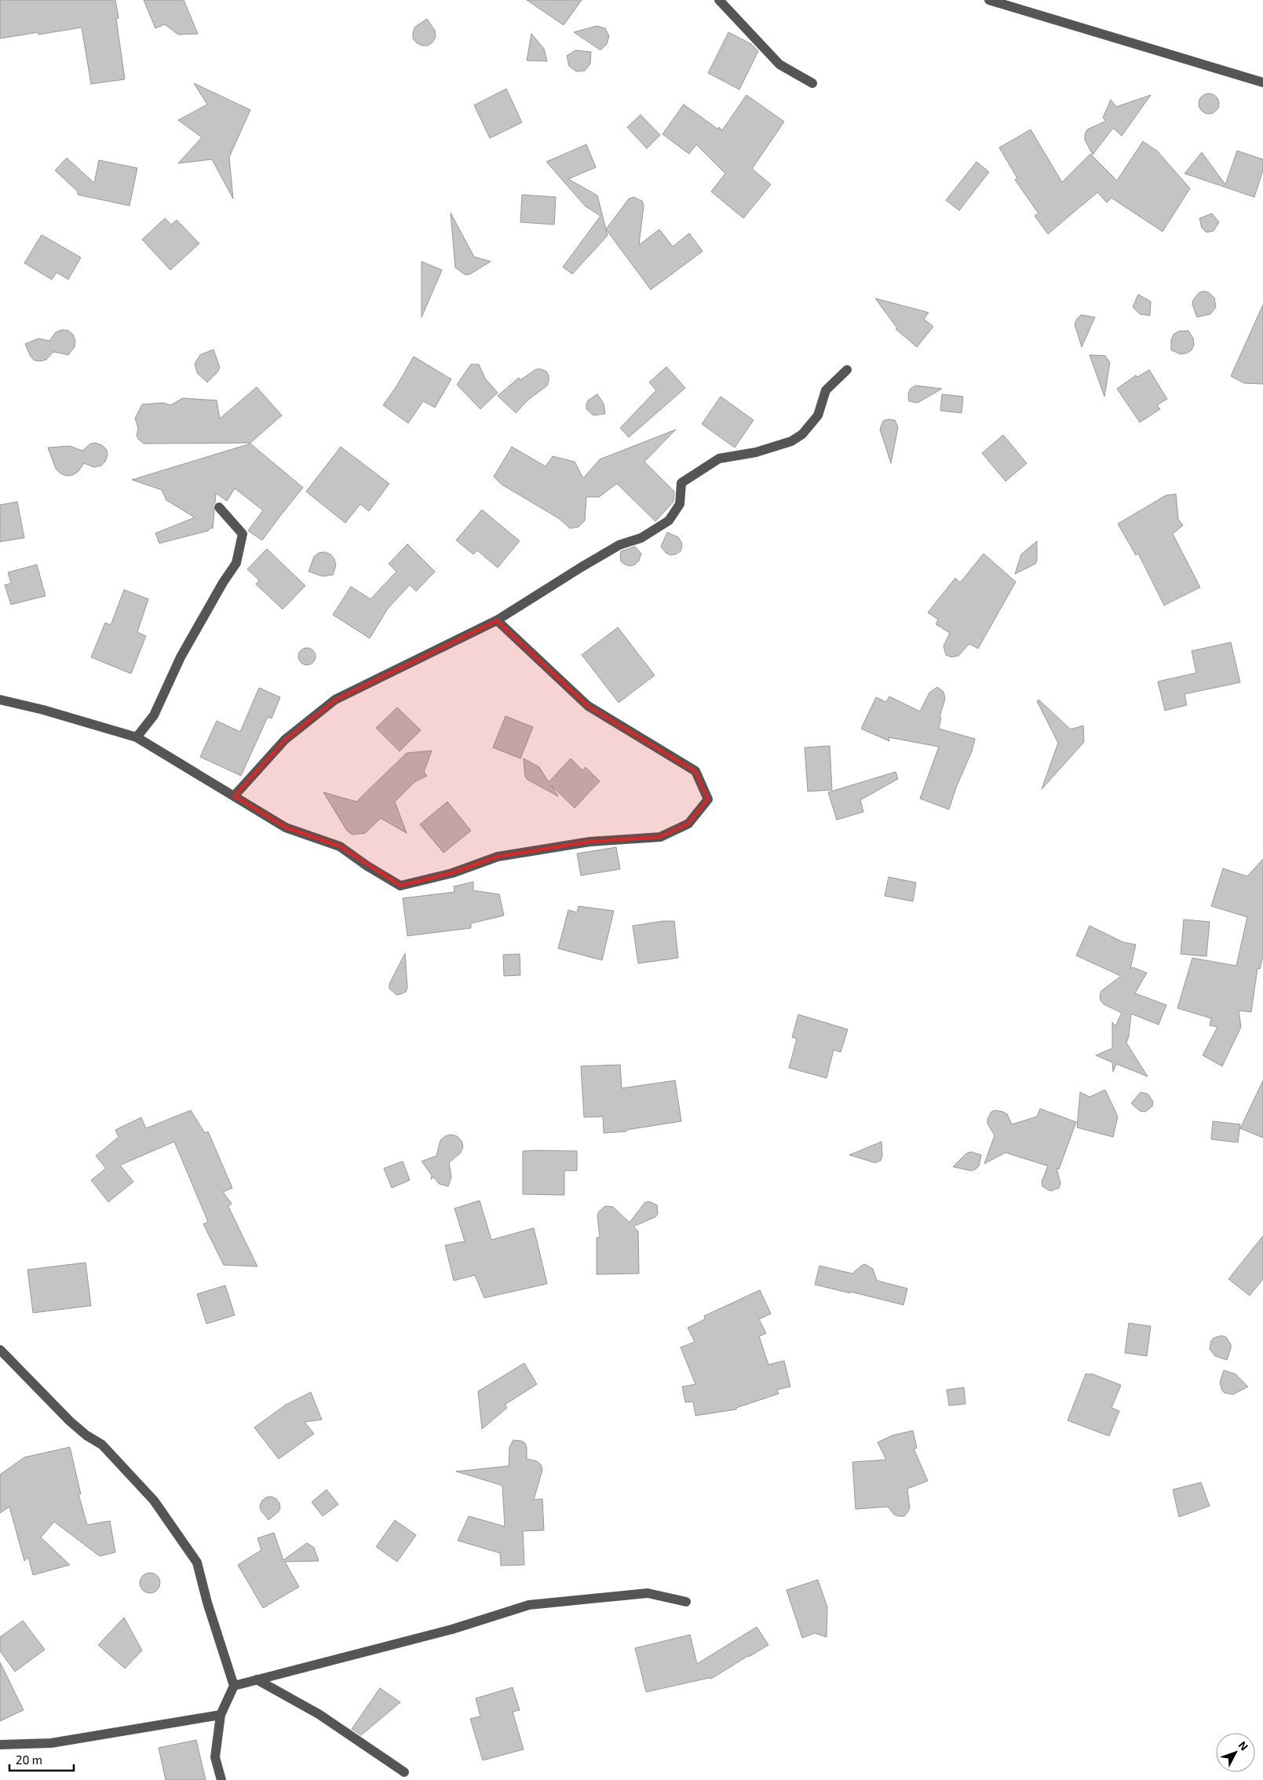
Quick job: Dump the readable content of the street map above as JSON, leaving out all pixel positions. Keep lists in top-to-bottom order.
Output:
{
  "scale_bar": "20 m",
  "north": "top right"
}
